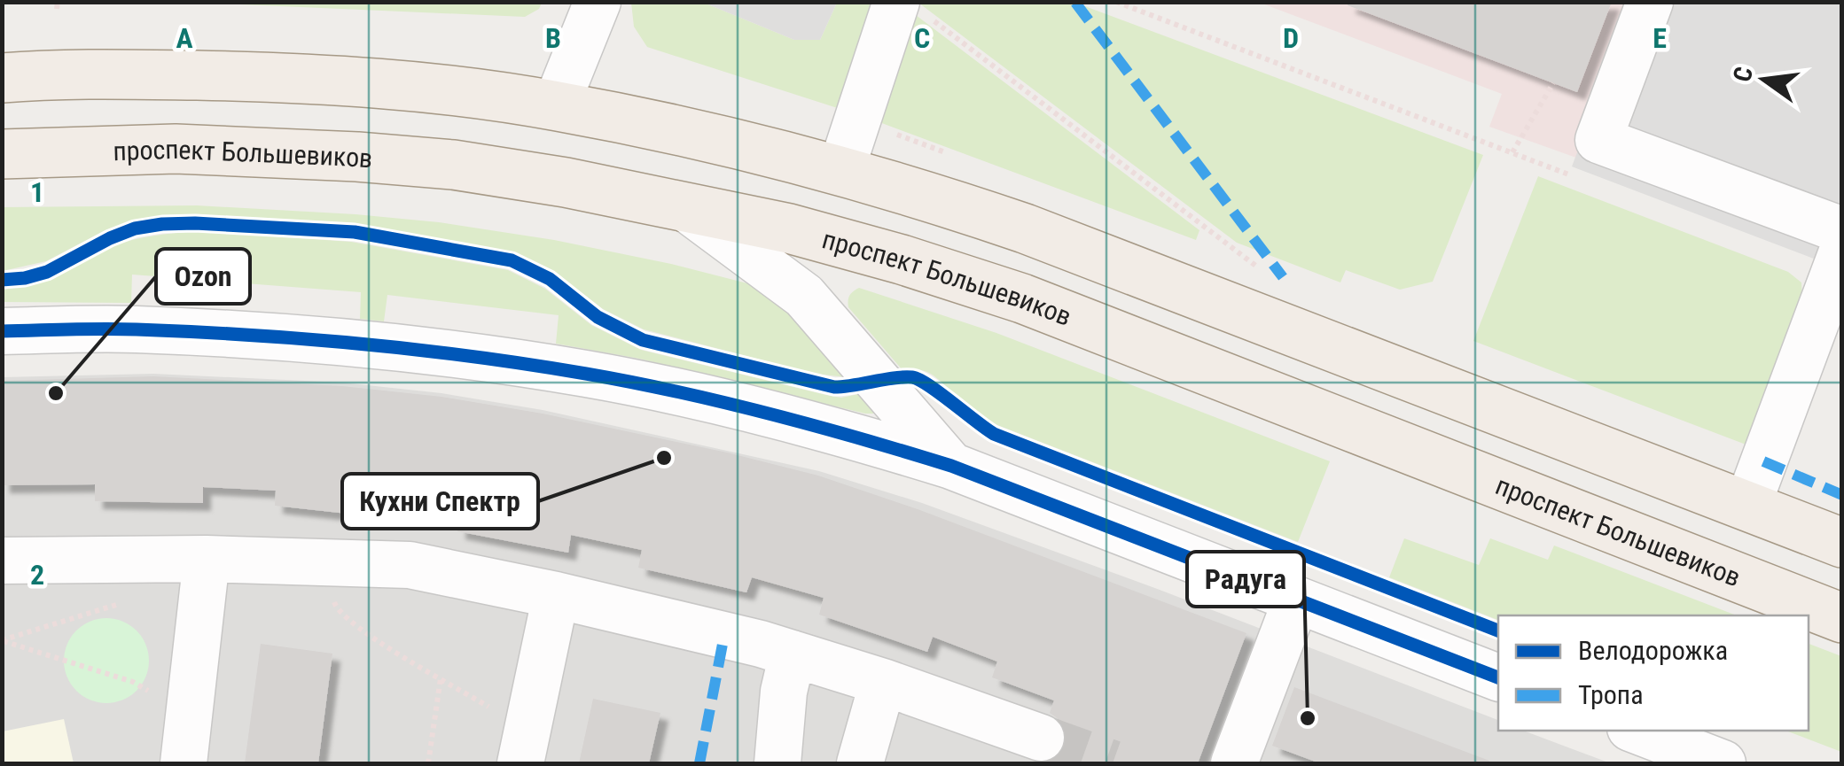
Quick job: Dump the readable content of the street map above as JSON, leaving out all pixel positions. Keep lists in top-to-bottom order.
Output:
{
  "streets": {
    "main road": ["проспект Большевиков"]
  },
  "places": ["Ozon", "Кухни Спектр", "Радуга"],
  "legend": ["Велодорожка", "Тропа"],
  "north": "left",
  "grid": {
    "columns": [
      "A",
      "B",
      "C",
      "D",
      "E"
    ],
    "rows": ["1", "2"]
  }
}
